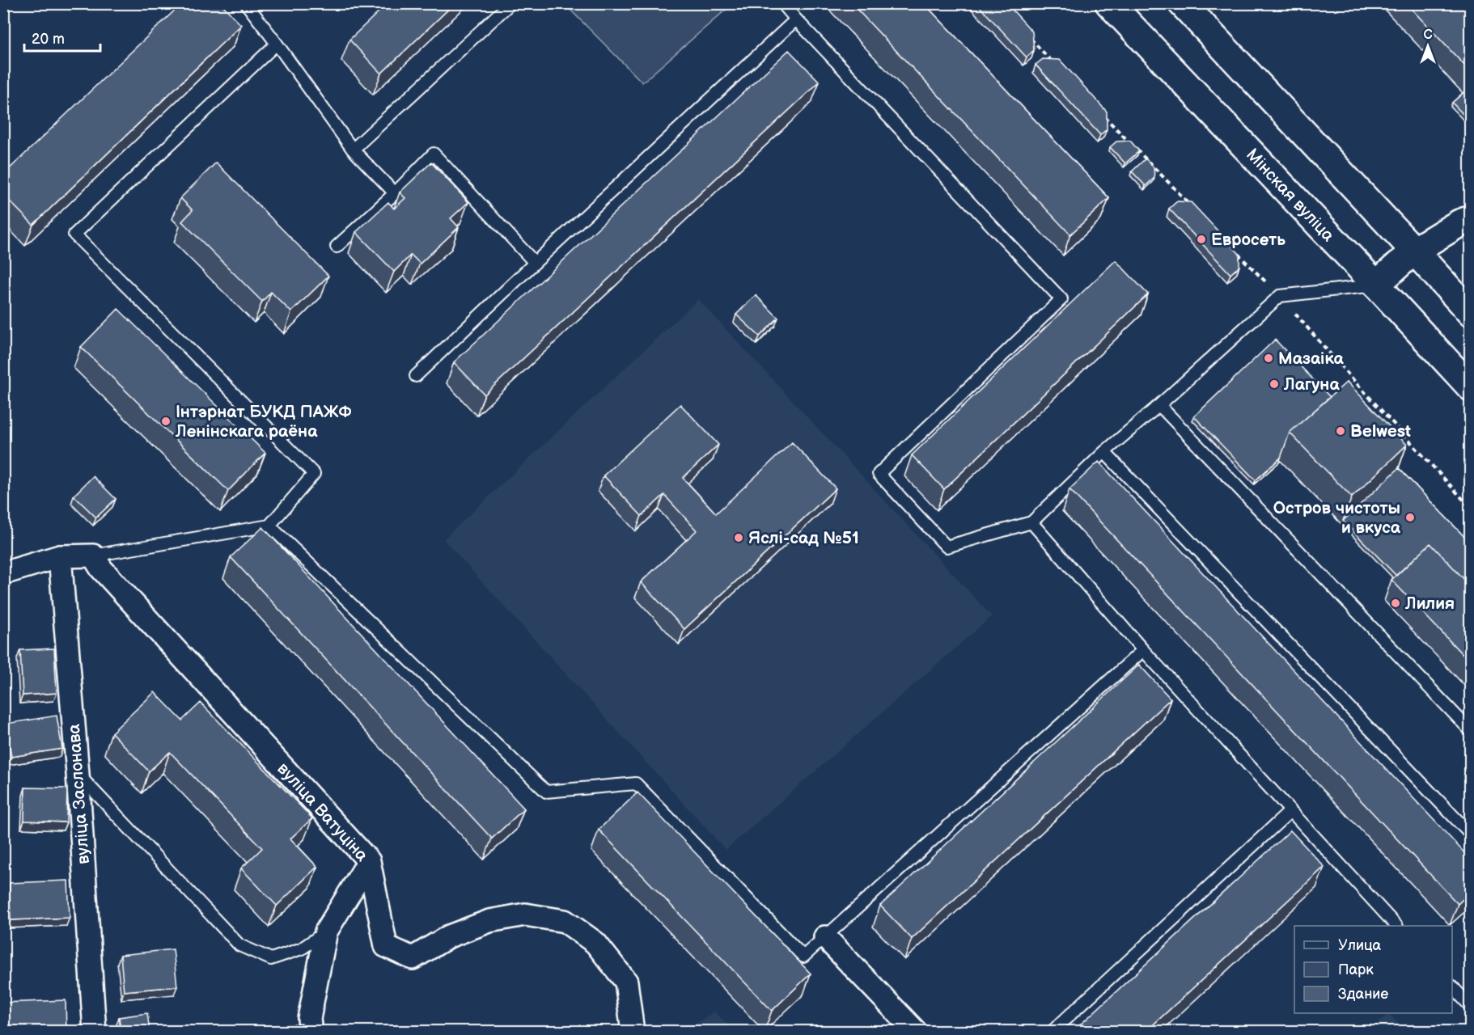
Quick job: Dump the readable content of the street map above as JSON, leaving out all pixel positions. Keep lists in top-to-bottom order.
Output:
{
  "streets": {
    "main road": ["Мінская вуліца"],
    "street": ["вуліца Заслонава", "вуліца Ватуціна"]
  },
  "places": [
    "Евросеть",
    "Мазаіка",
    "Лагуна",
    "Інтэрнат БУКД ПАЖФ Ленінскага раёна",
    "Belwest",
    "Остров чистоты и вкуса",
    "Яслі-сад №51",
    "Лилия"
  ],
  "legend": ["Улица", "Парк", "Здание"],
  "scale_bar": "20 m",
  "north": "top"
}
